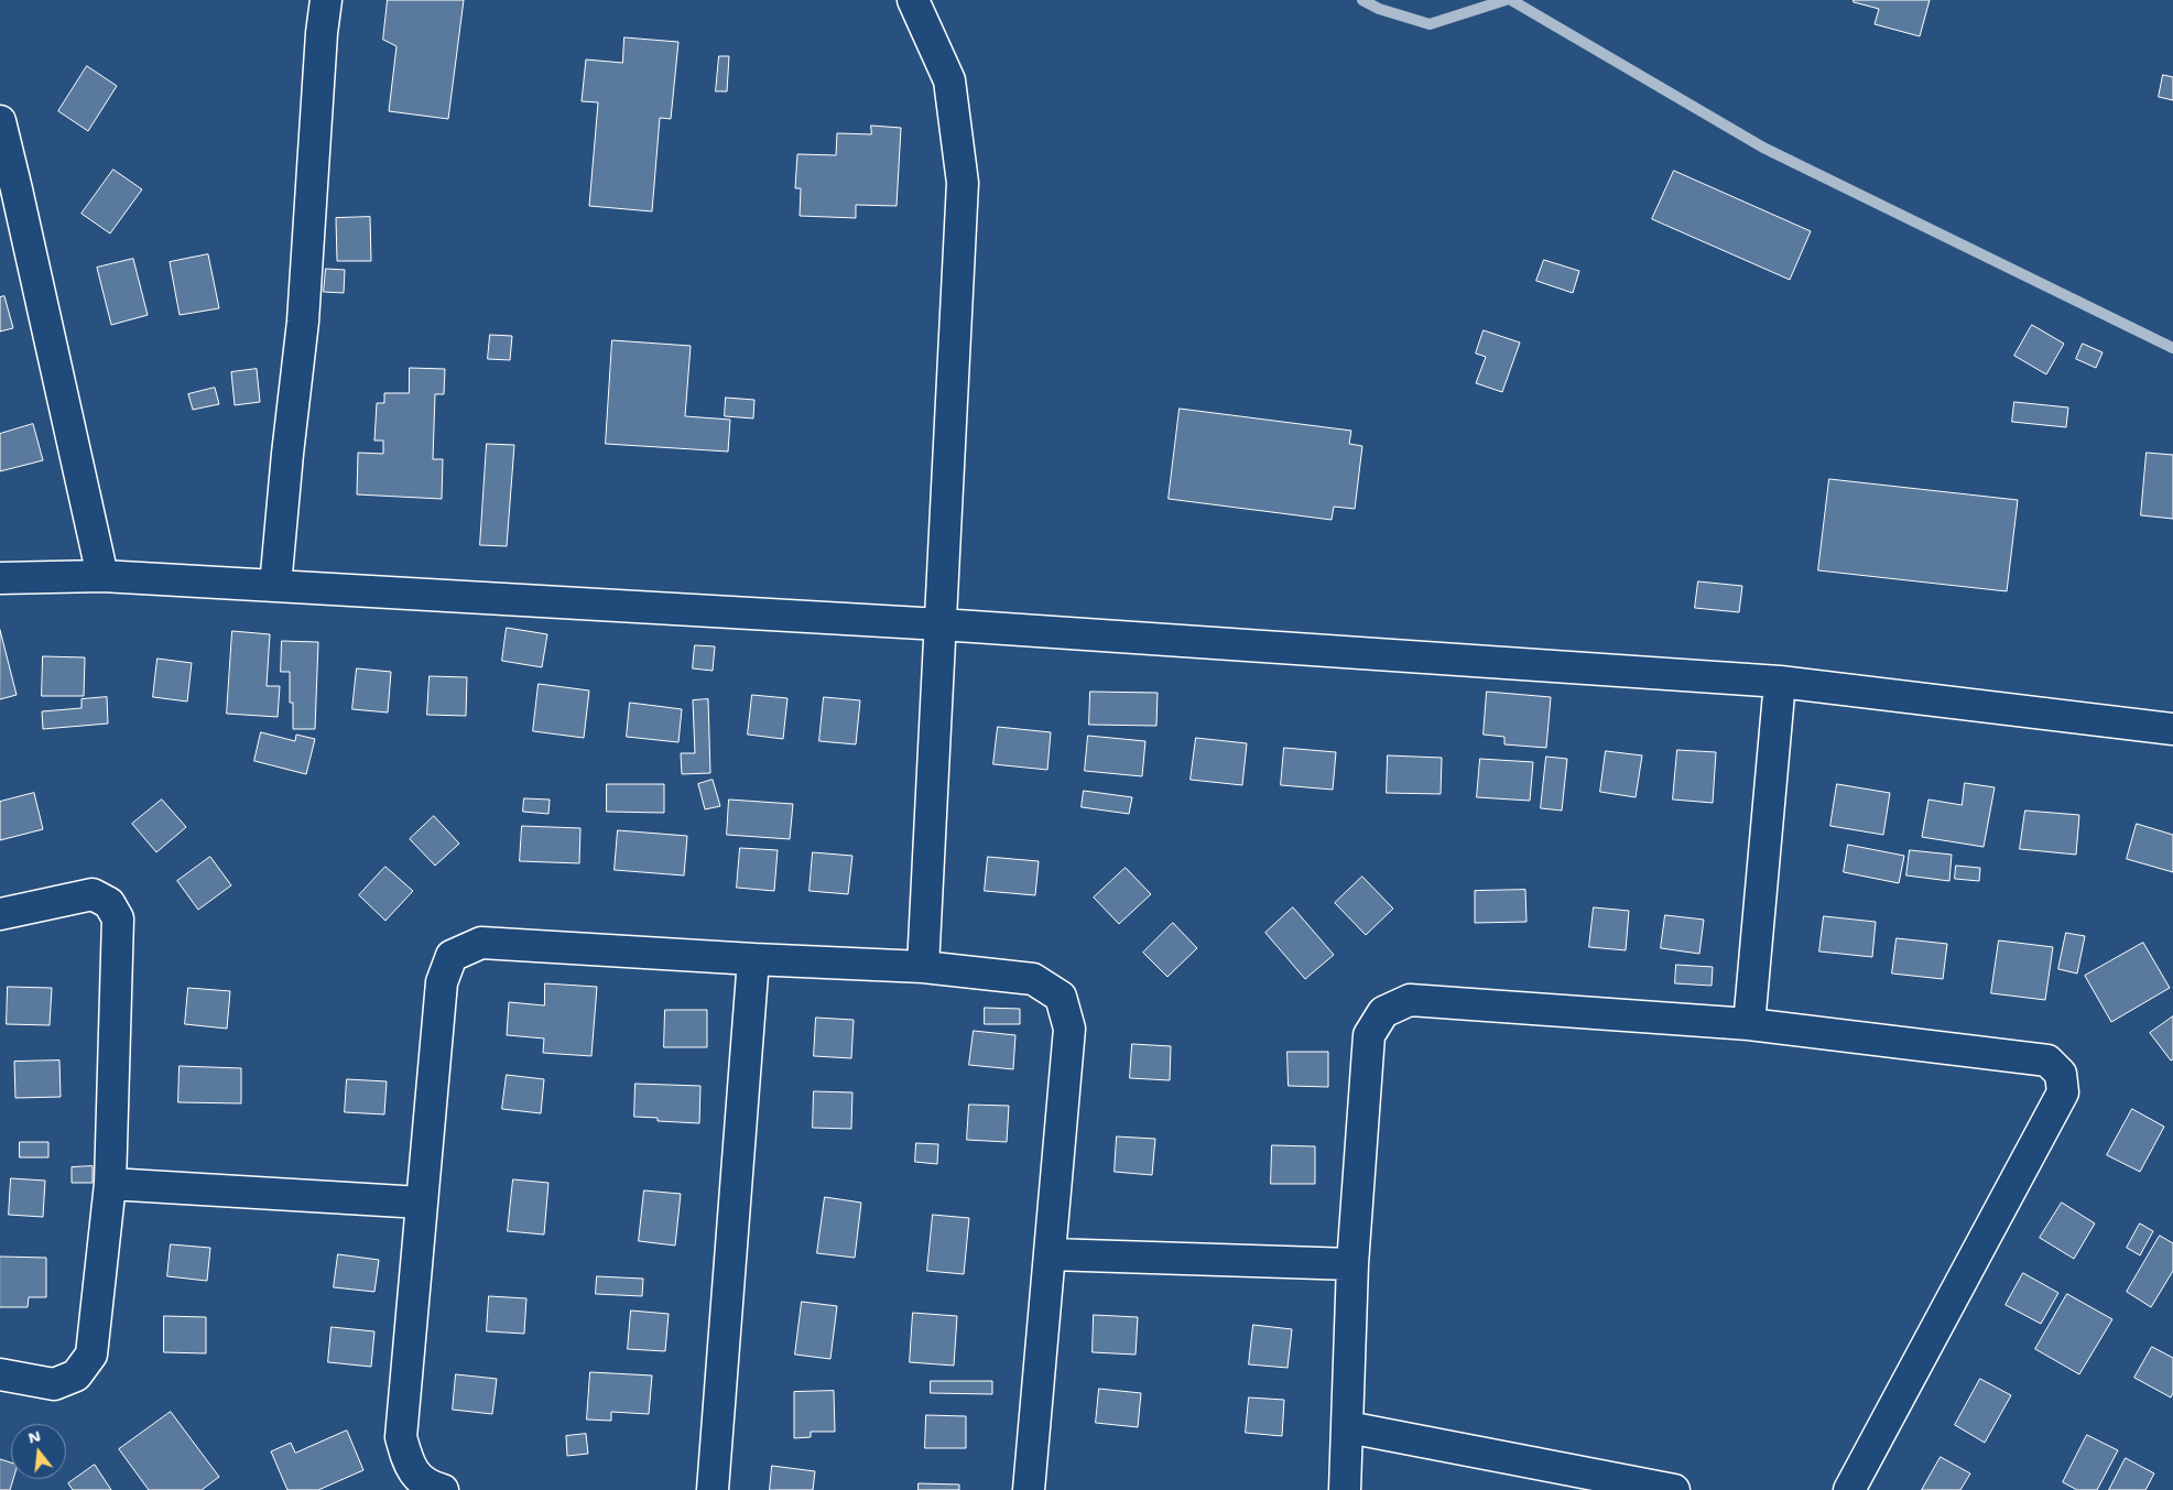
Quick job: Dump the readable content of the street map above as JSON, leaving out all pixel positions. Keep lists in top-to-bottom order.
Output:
{
  "north": "top"
}
